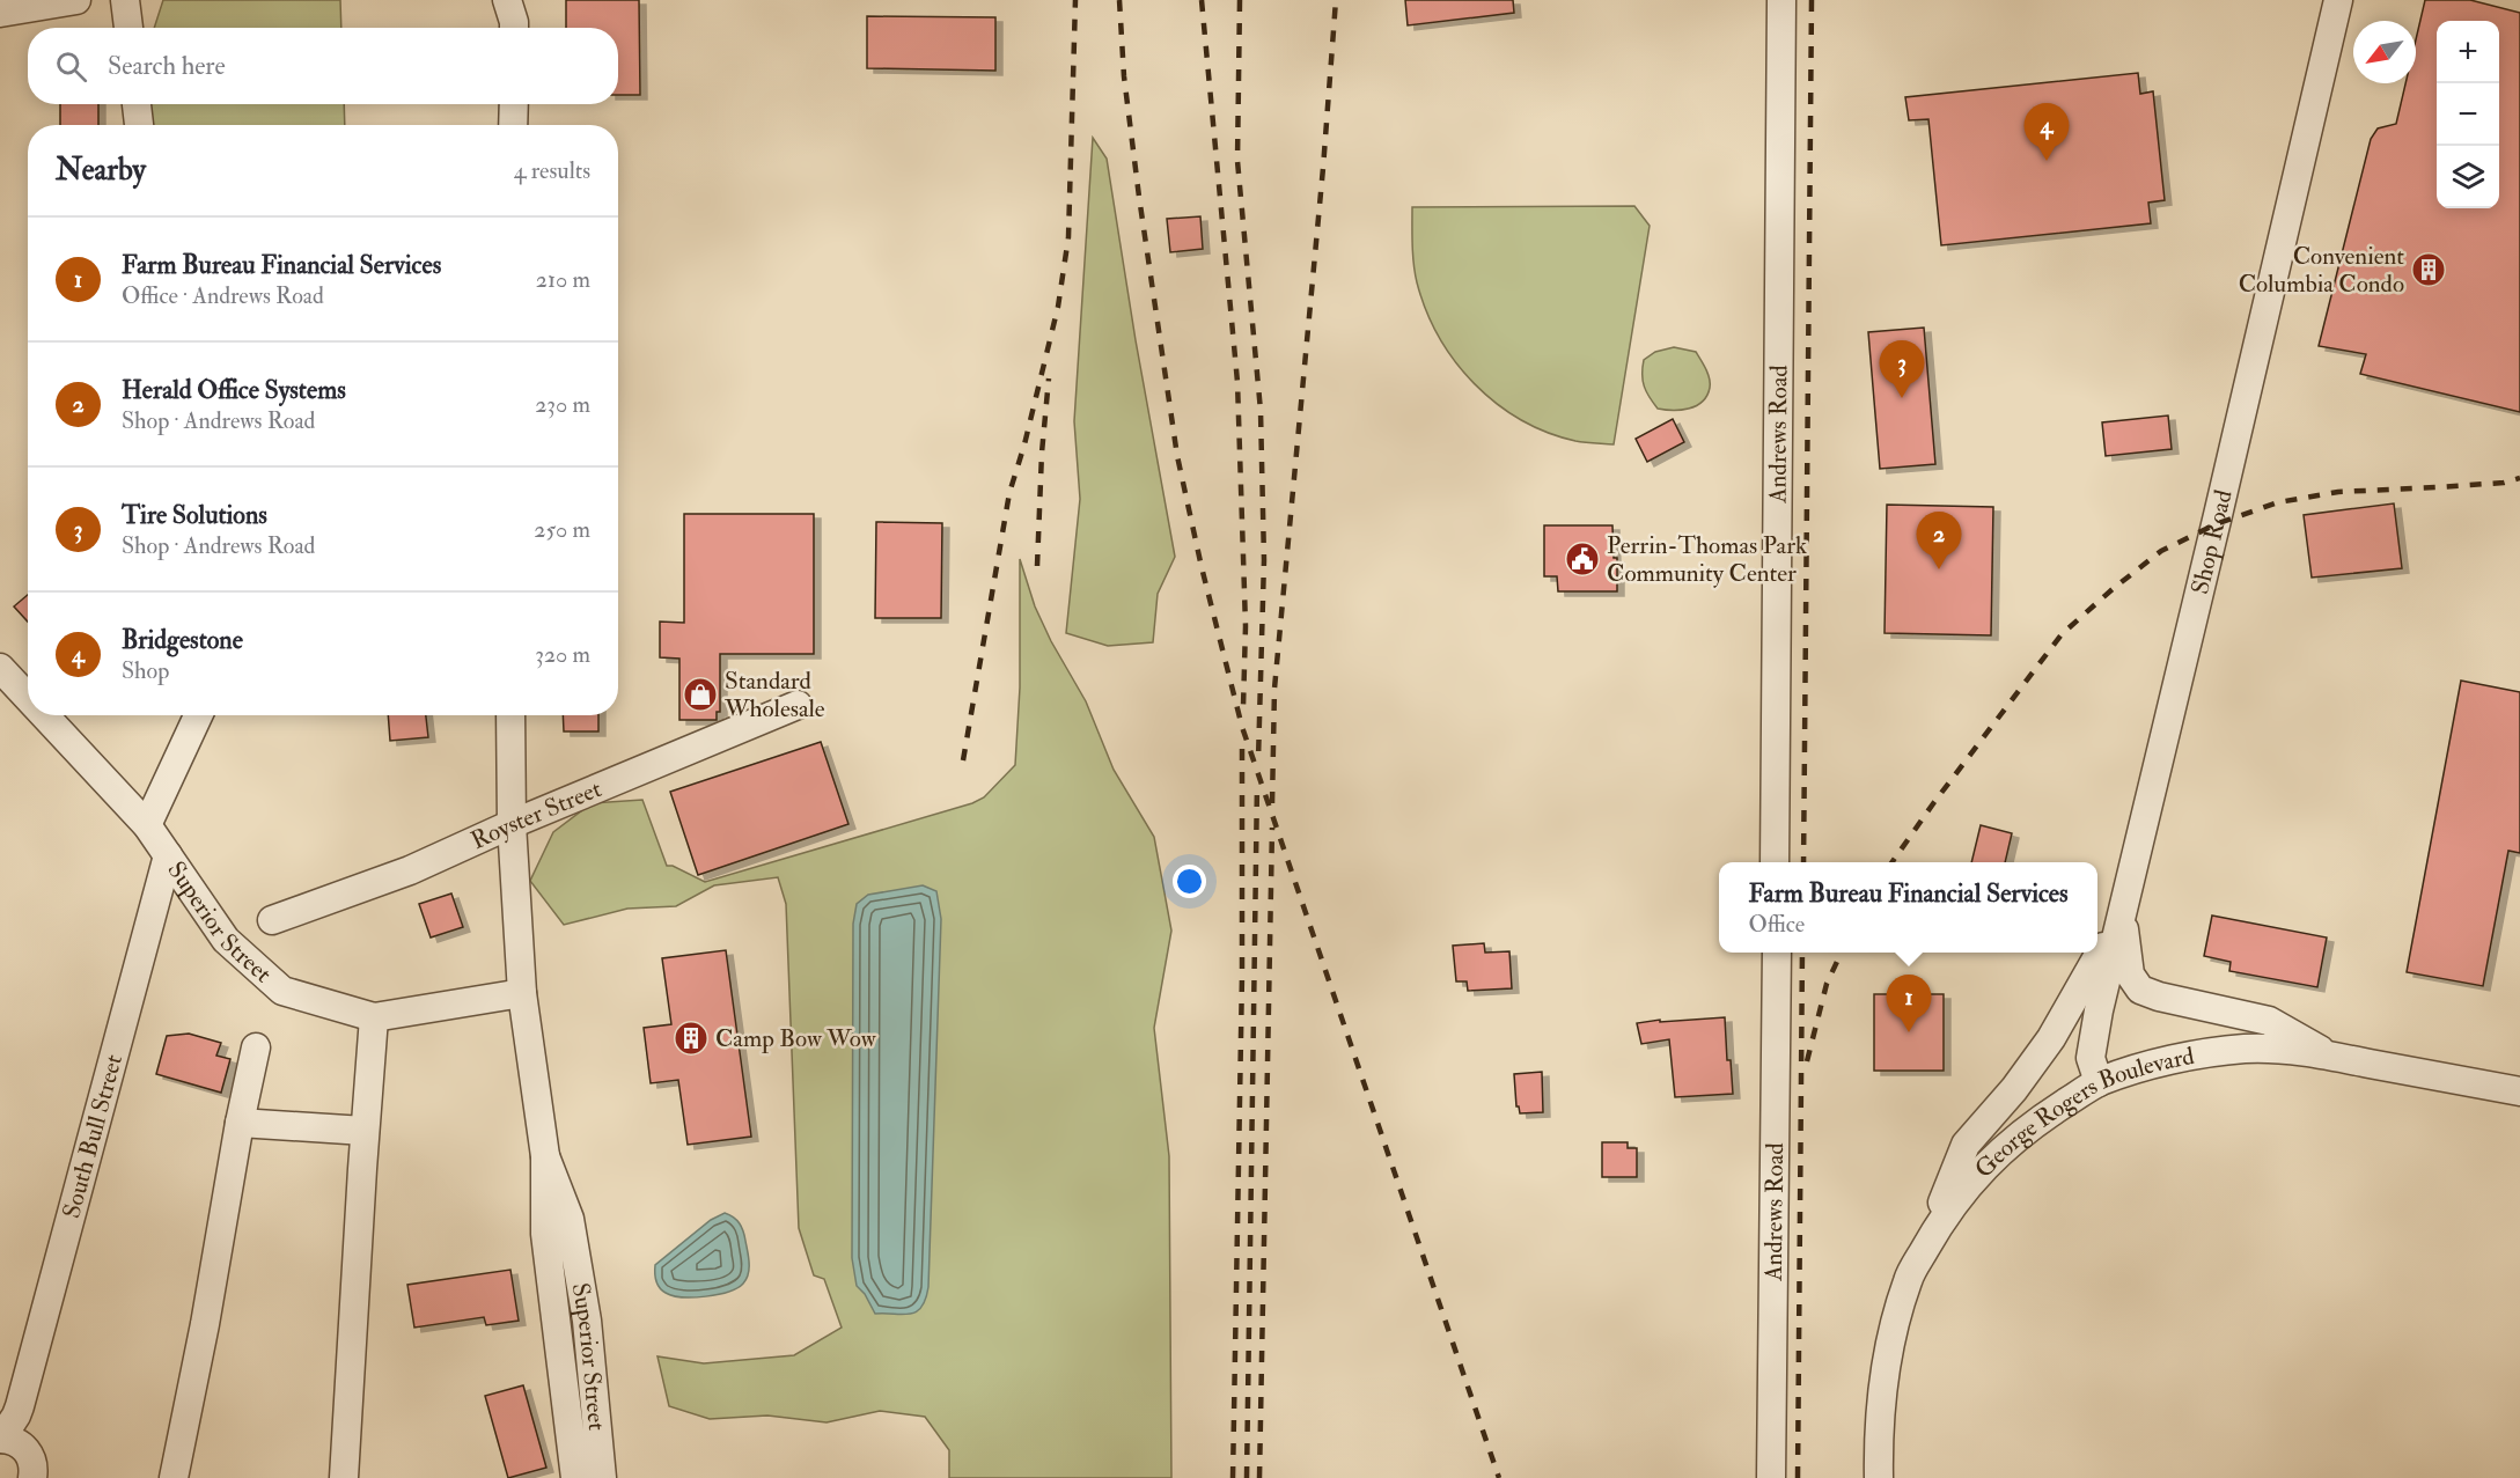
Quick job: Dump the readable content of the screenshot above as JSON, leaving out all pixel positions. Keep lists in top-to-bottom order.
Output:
{
  "streets": {
    "street": [
      "Andrews Road",
      "Shop Road",
      "Royster Street",
      "Superior Street",
      "George Rogers Boulevard",
      "South Bull Street"
    ]
  },
  "crossings": [
    ["Shop Road", "George Rogers Boulevard"],
    ["Superior Street", "South Bull Street"]
  ],
  "places": {
    "building": ["Convenient Columbia Condo", "Camp Bow Wow"],
    "public building": ["Perrin-Thomas Park Community Center"],
    "shop": ["Standard Wholesale"]
  },
  "north": "bottom left",
  "page": {
    "map_buttons": ["+", "−"],
    "search": "Search here",
    "pins": [
      "4",
      "3",
      "2",
      "1"
    ],
    "heading": ["Nearby", "4 results"],
    "list": [
      {
        "mark": "1",
        "name": "Farm Bureau Financial Services",
        "note": "Office · Andrews Road",
        "value": "210 m"
      },
      {
        "mark": "2",
        "name": "Herald Office Systems",
        "note": "Shop · Andrews Road",
        "value": "230 m"
      },
      {
        "mark": "3",
        "name": "Tire Solutions",
        "note": "Shop · Andrews Road",
        "value": "250 m"
      },
      {
        "mark": "4",
        "name": "Bridgestone",
        "note": "Shop",
        "value": "320 m"
      }
    ],
    "popup": ["Farm Bureau Financial Services", "Office"]
  }
}
